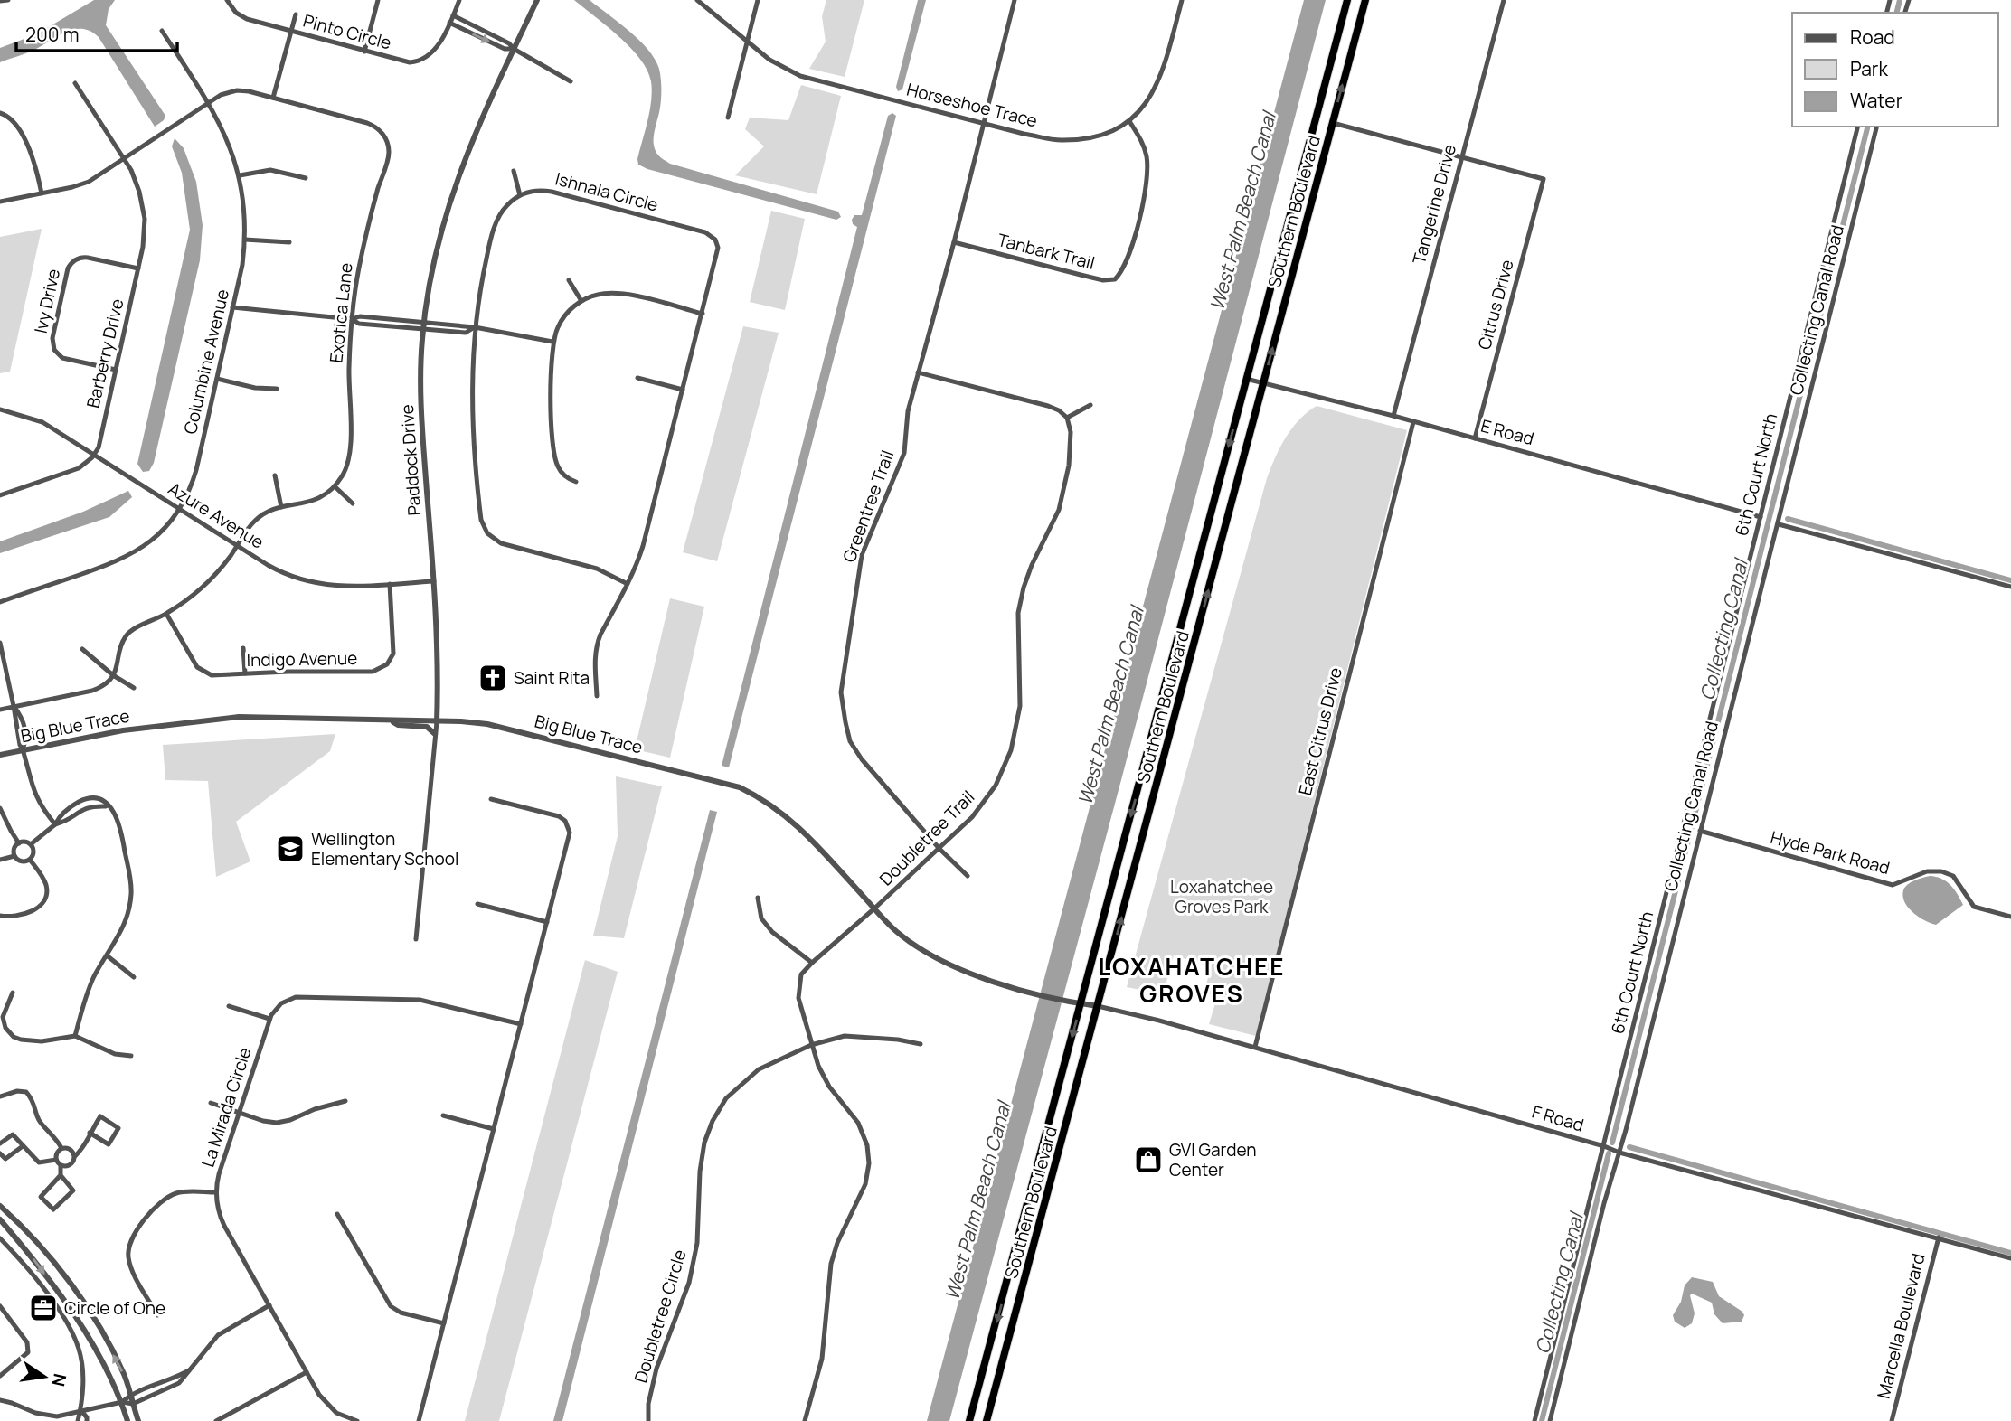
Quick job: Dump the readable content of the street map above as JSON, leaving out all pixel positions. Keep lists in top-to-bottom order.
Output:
{
  "streets": {
    "highway": ["Southern Boulevard"],
    "street": [
      "Pinto Circle",
      "Horseshoe Trace",
      "Ishnala Circle",
      "Tangerine Drive",
      "Tanbark Trail",
      "Ivy Drive",
      "Citrus Drive",
      "Collecting Canal Road",
      "Exotica Lane",
      "Barberry Drive",
      "Columbine Avenue",
      "E Road",
      "Paddock Drive",
      "6th Court North",
      "Greentree Trail",
      "Azure Avenue",
      "Indigo Avenue",
      "Big Blue Trace",
      "East Citrus Drive",
      "Doubletree Trail",
      "Hyde Park Road",
      "La Mirada Circle",
      "F Road",
      "Doubletree Circle",
      "Marcella Boulevard"
    ]
  },
  "crossings": [
    ["Horseshoe Trace", "Tanbark Trail"],
    ["Horseshoe Trace", "Greentree Trail"],
    ["Tangerine Drive", "Citrus Drive"],
    ["Tangerine Drive", "E Road"],
    ["Southern Boulevard", "E Road"],
    ["Southern Boulevard", "Big Blue Trace"],
    ["Southern Boulevard", "F Road"],
    ["Tanbark Trail", "Greentree Trail"],
    ["Ivy Drive", "Barberry Drive"],
    ["Citrus Drive", "E Road"],
    ["Collecting Canal Road", "Hyde Park Road"],
    ["Collecting Canal Road", "F Road"],
    ["Exotica Lane", "Barberry Drive"],
    ["Exotica Lane", "Columbine Avenue"],
    ["Barberry Drive", "Azure Avenue"],
    ["Columbine Avenue", "Azure Avenue"],
    ["E Road", "6th Court North"],
    ["E Road", "East Citrus Drive"],
    ["Paddock Drive", "Azure Avenue"],
    ["Paddock Drive", "Big Blue Trace"],
    ["6th Court North", "F Road"],
    ["Greentree Trail", "Doubletree Trail"],
    ["Azure Avenue", "Indigo Avenue"],
    ["Big Blue Trace", "Doubletree Trail"],
    ["Big Blue Trace", "F Road"],
    ["East Citrus Drive", "F Road"],
    ["F Road", "Marcella Boulevard"]
  ],
  "districts": ["LOXAHATCHEE GROVES"],
  "water": ["West Palm Beach Canal", "Collecting Canal"],
  "parks": ["Loxahatchee Groves Park"],
  "places": {
    "church": ["Saint Rita"],
    "school or university": ["Wellington Elementary School"],
    "shop": ["GVI Garden Center"],
    "office": ["Circle of One"]
  },
  "legend": ["Road", "Park", "Water"],
  "scale_bar": "200 m",
  "north": "right"
}
